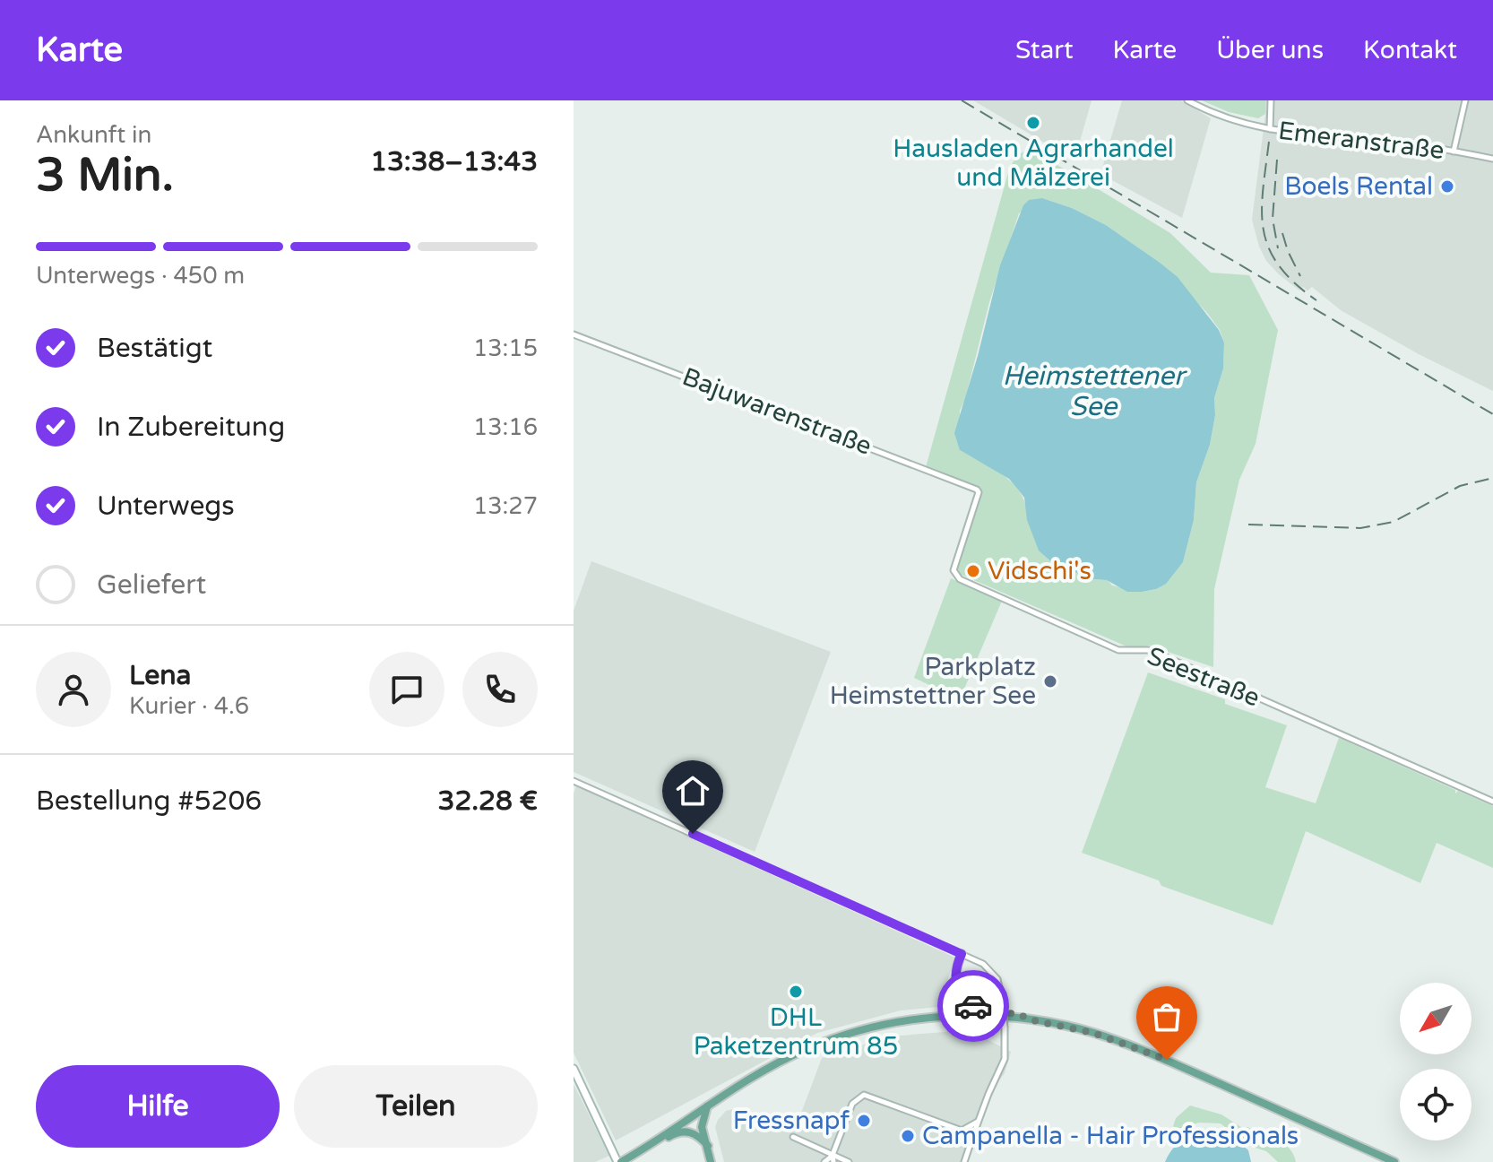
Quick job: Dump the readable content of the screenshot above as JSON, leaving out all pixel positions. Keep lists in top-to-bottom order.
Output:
{
  "streets": {
    "street": ["Emeranstraße", "Bajuwarenstraße", "Seestraße"]
  },
  "crossings": [
    ["Bajuwarenstraße", "Seestraße"]
  ],
  "water": ["Heimstettener See"],
  "places": [
    "Hausladen Agrarhandel und Mälzerei",
    "Boels Rental",
    "Vidschi's",
    "Parkplatz Heimstettner See",
    "DHL Paketzentrum 85",
    "Fressnapf",
    "Campanella - Hair Professionals"
  ],
  "north": "bottom left",
  "page": {
    "header": "Karte",
    "nav": [
      "Start",
      "Karte",
      "Über uns",
      "Kontakt"
    ],
    "heading": ["3 Min.", "Ankunft in", "13:38–13:43"],
    "panel": [
      "Lena",
      "Kurier · 4.6",
      "Bestellung #5206",
      "32.28 €"
    ],
    "bar": "Unterwegs · 450 m",
    "list": [
      ["Bestätigt", "13:15"],
      ["In Zubereitung", "13:16"],
      ["Unterwegs", "13:27"],
      "Geliefert"
    ],
    "buttons": ["Hilfe", "Teilen"]
  }
}
